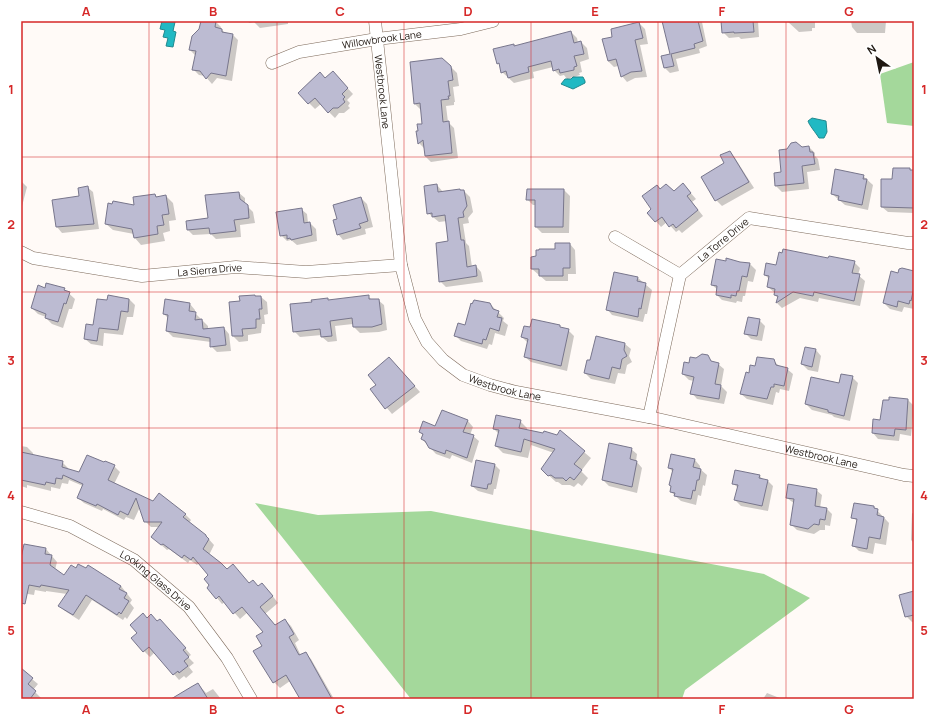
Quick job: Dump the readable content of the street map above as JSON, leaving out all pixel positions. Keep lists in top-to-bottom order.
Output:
{
  "streets": {
    "street": [
      "Willowbrook Lane",
      "Westbrook Lane",
      "La Torre Drive",
      "La Sierra Drive",
      "Looking Glass Drive"
    ]
  },
  "crossings": [
    ["Willowbrook Lane", "Westbrook Lane"],
    ["Westbrook Lane", "La Sierra Drive"]
  ],
  "north": "top left",
  "grid": {
    "columns": [
      "A",
      "B",
      "C",
      "D",
      "E",
      "F",
      "G"
    ],
    "rows": [
      "1",
      "2",
      "3",
      "4",
      "5"
    ]
  }
}
